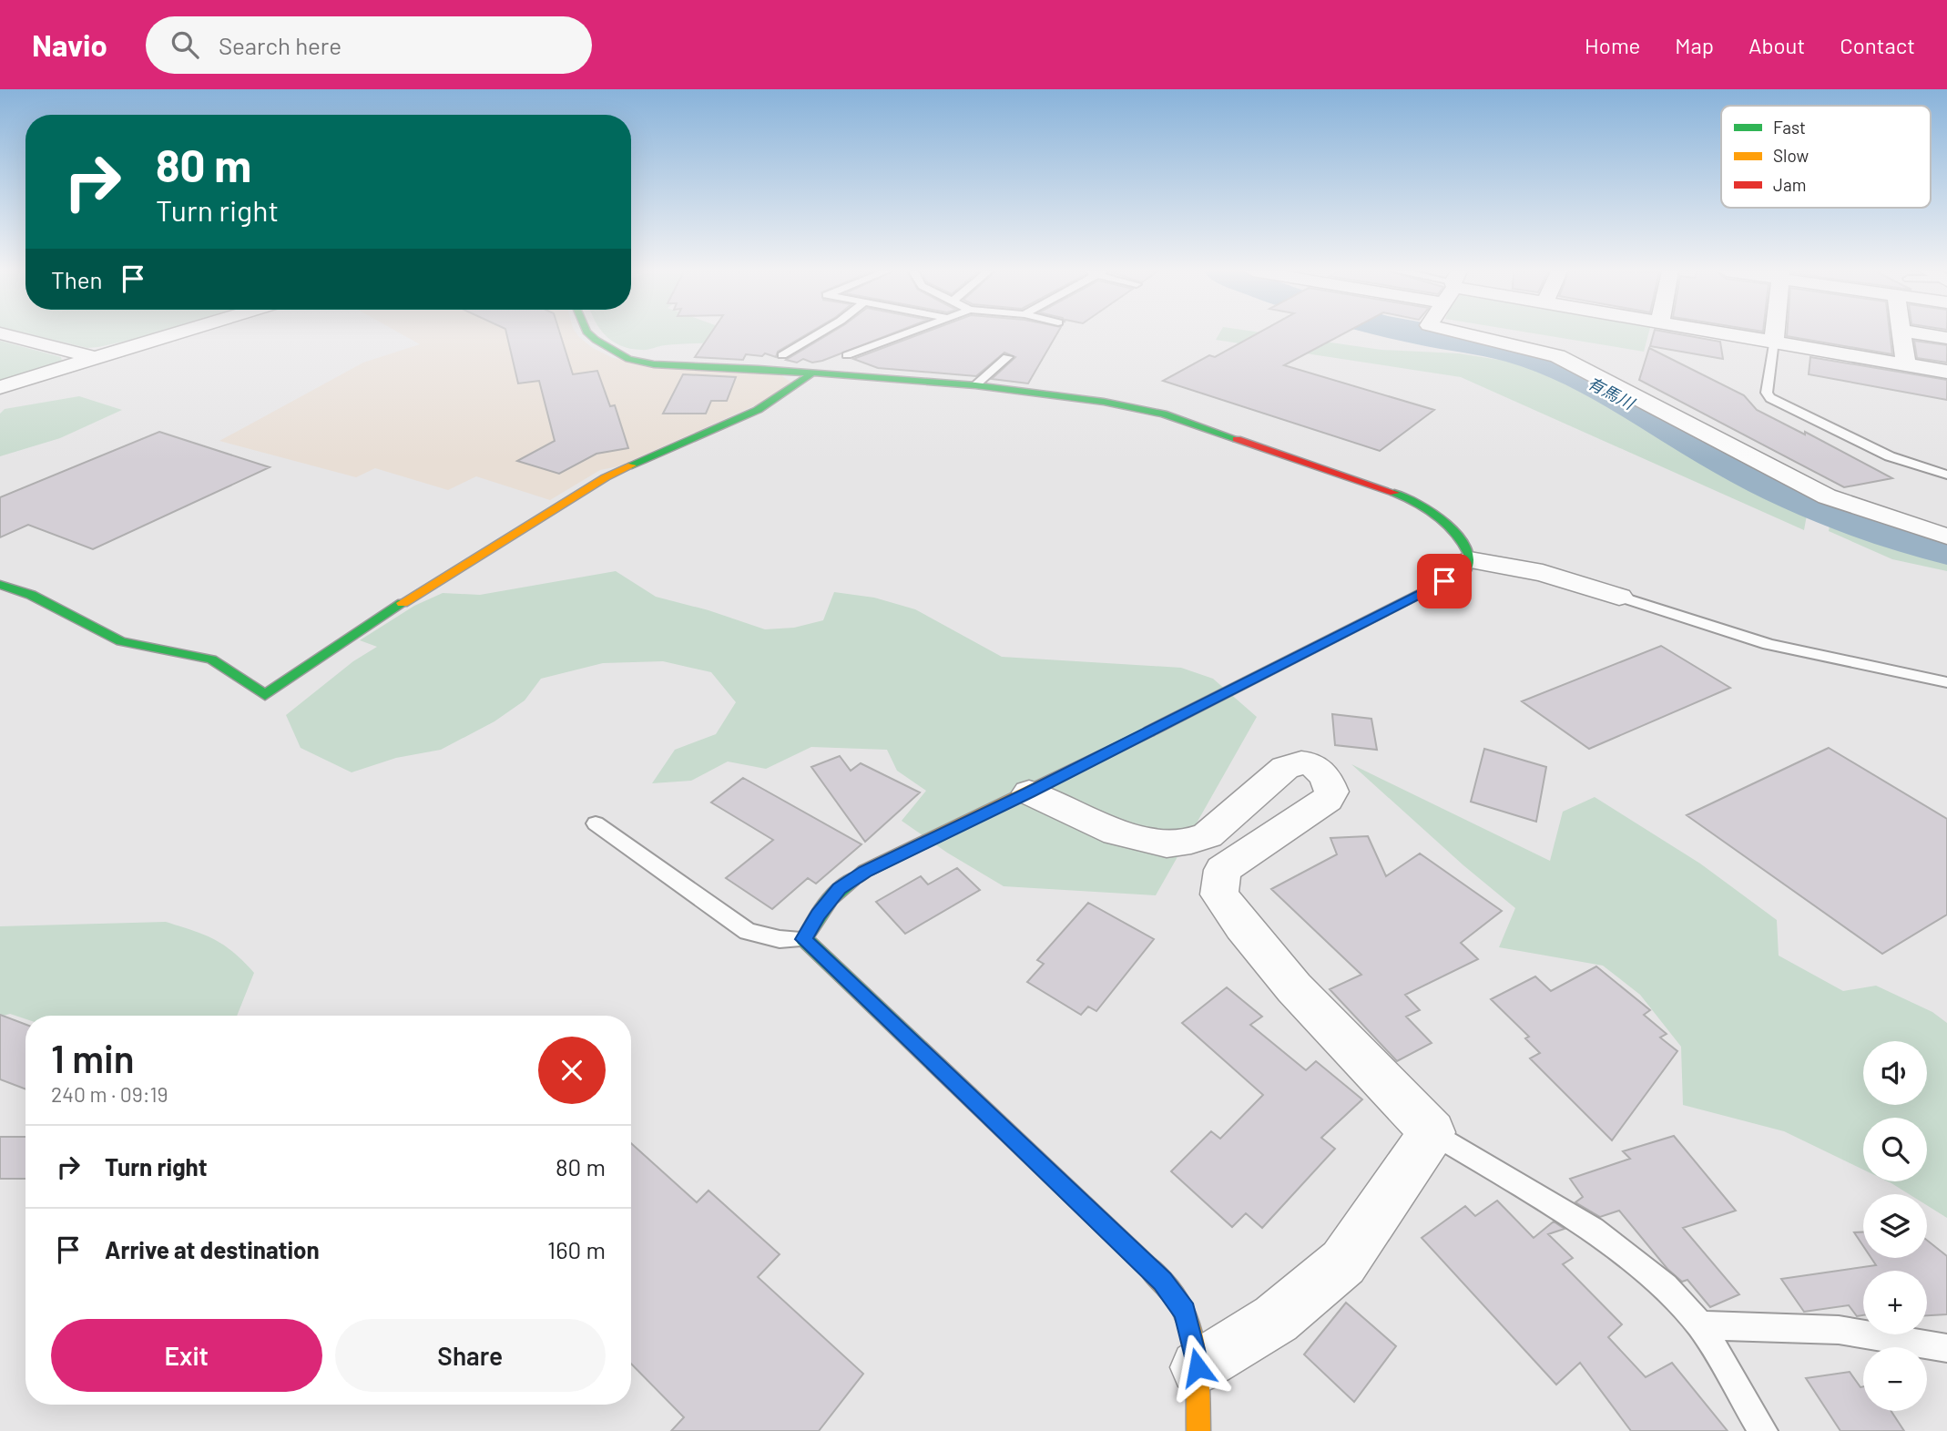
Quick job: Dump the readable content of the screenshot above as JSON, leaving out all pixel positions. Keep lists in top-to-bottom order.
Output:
{
  "water": ["有馬川"],
  "legend": ["Fast", "Slow", "Jam"],
  "page": {
    "header": "Navio",
    "search": "Search here",
    "nav": [
      "Home",
      "Map",
      "About",
      "Contact"
    ],
    "turn": ["80 m", "Turn right"],
    "then": "Then",
    "heading": ["1 min", "240 m · 09:19"],
    "map_buttons": ["+", "−"],
    "list": [
      {
        "name": "Turn right",
        "value": "80 m"
      },
      {
        "name": "Arrive at destination",
        "value": "160 m"
      }
    ],
    "buttons": ["Exit", "Share"]
  }
}
